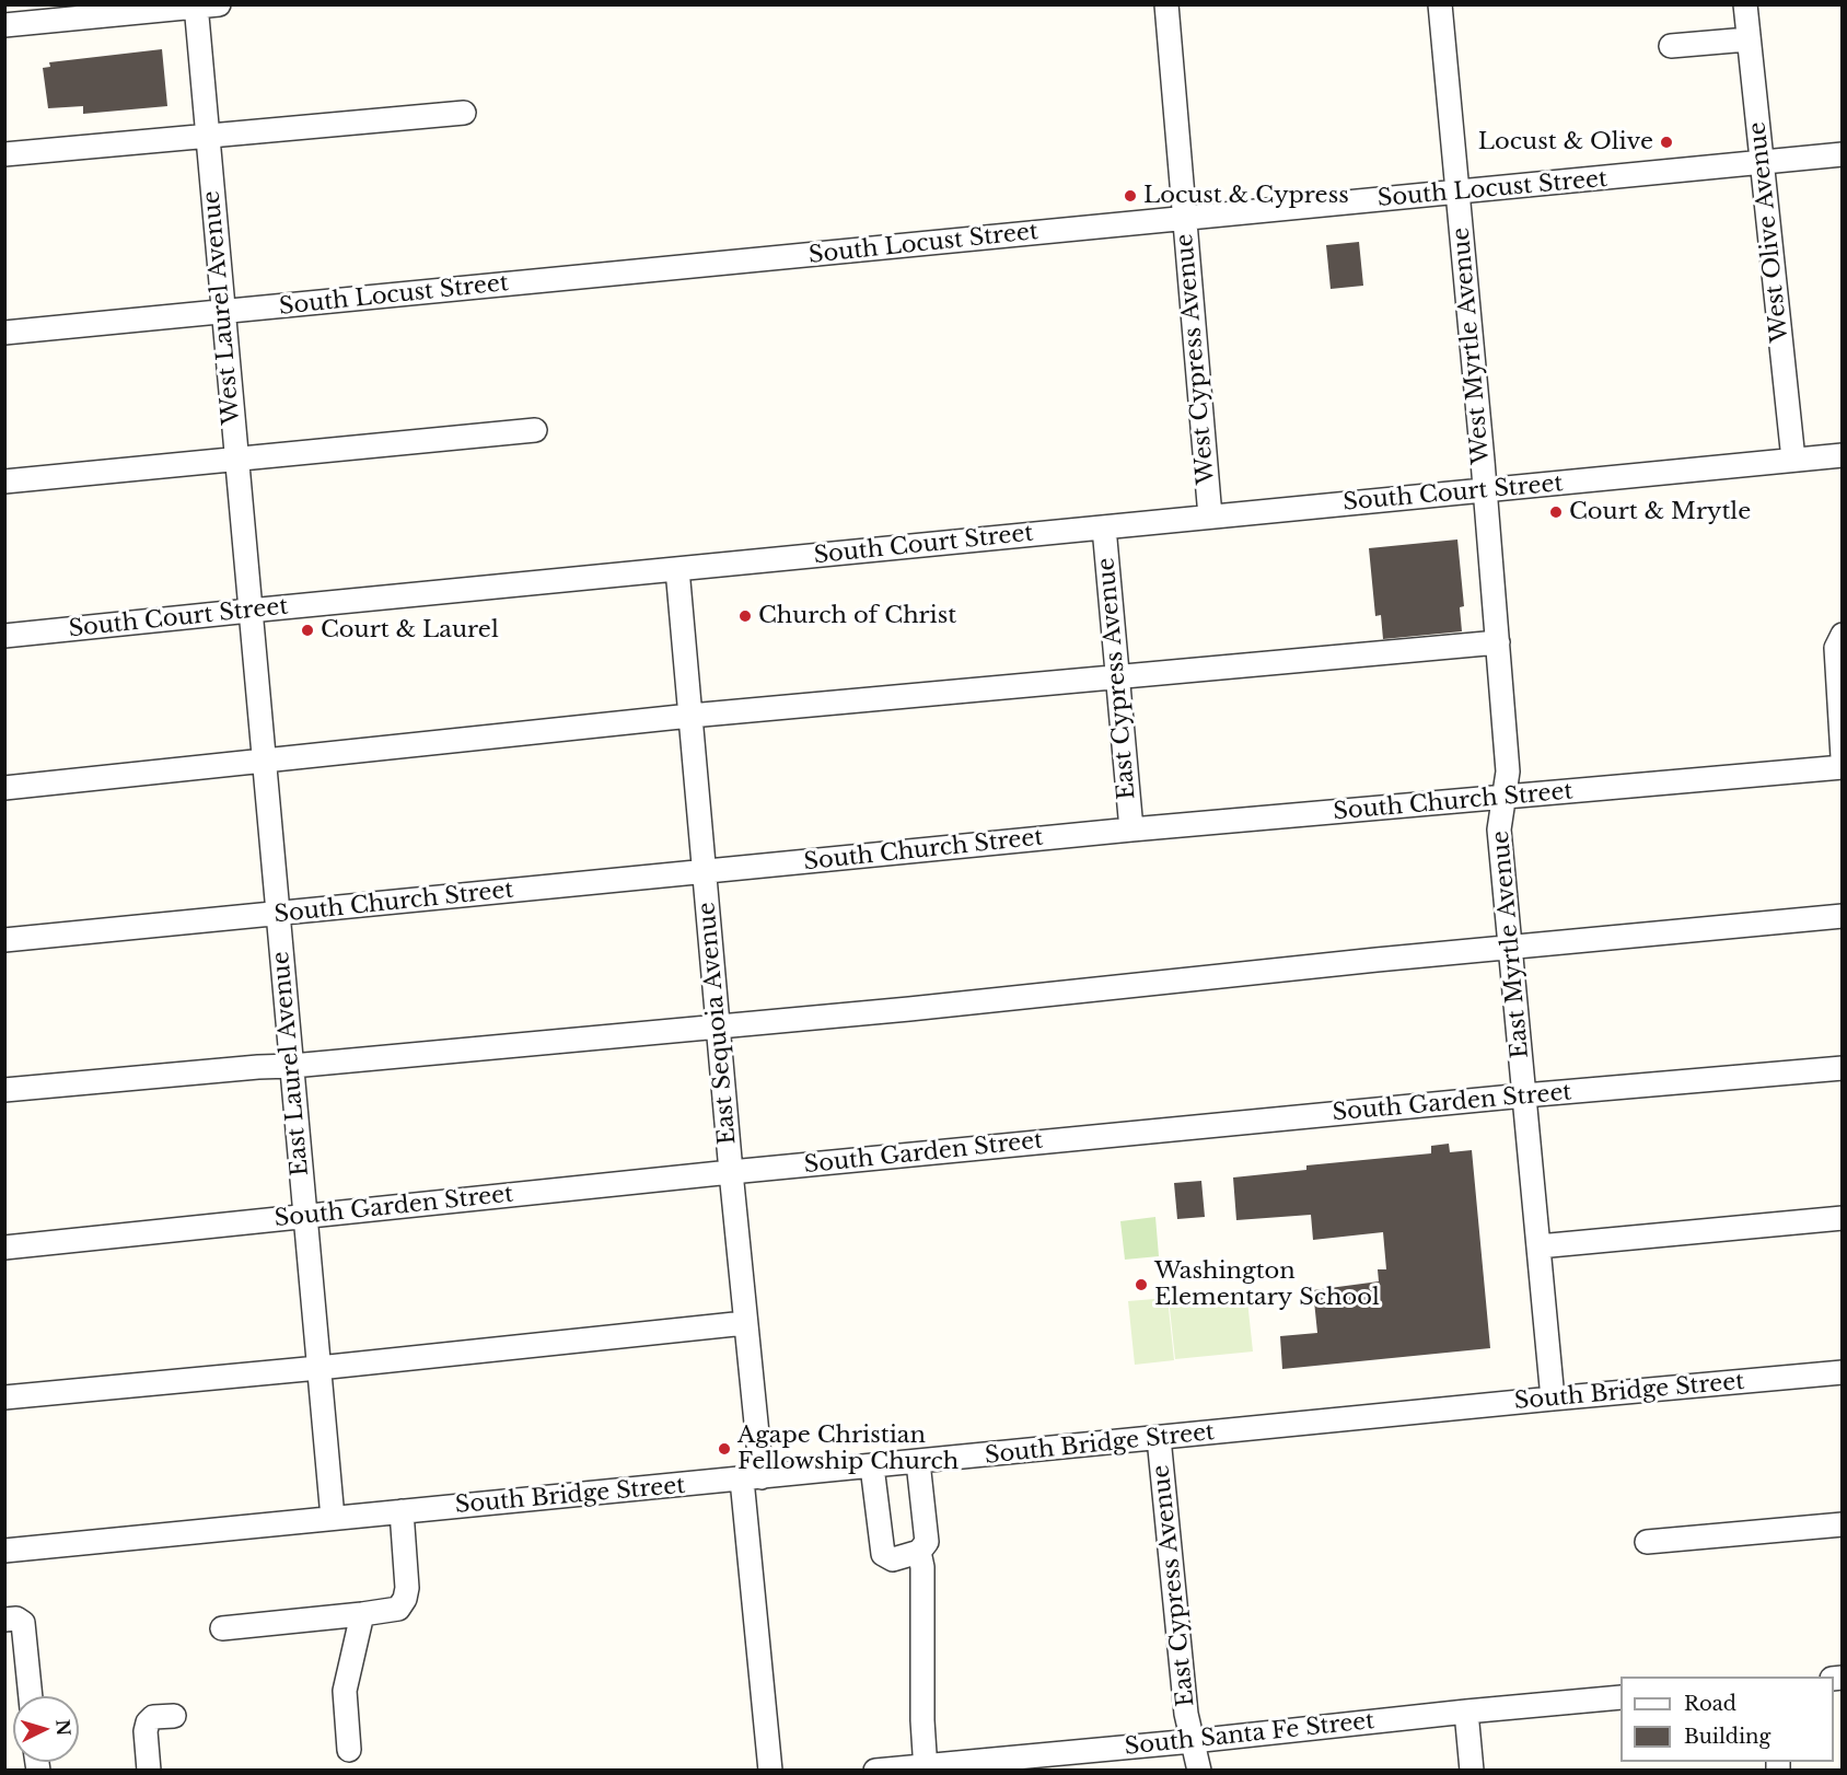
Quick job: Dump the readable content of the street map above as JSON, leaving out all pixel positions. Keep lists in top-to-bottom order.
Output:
{
  "streets": {
    "street": [
      "South Locust Street",
      "West Olive Avenue",
      "West Laurel Avenue",
      "West Myrtle Avenue",
      "West Cypress Avenue",
      "South Court Street",
      "East Cypress Avenue",
      "South Church Street",
      "East Myrtle Avenue",
      "East Sequoia Avenue",
      "East Laurel Avenue",
      "South Garden Street",
      "South Bridge Street",
      "South Santa Fe Street"
    ]
  },
  "crossings": [
    ["South Locust Street", "West Olive Avenue"],
    ["South Locust Street", "West Laurel Avenue"],
    ["South Locust Street", "West Myrtle Avenue"],
    ["South Locust Street", "West Cypress Avenue"],
    ["West Olive Avenue", "South Court Street"],
    ["West Laurel Avenue", "South Court Street"],
    ["West Laurel Avenue", "East Laurel Avenue"],
    ["West Myrtle Avenue", "South Court Street"],
    ["West Myrtle Avenue", "East Myrtle Avenue"],
    ["West Cypress Avenue", "South Court Street"],
    ["South Court Street", "East Cypress Avenue"],
    ["South Court Street", "East Myrtle Avenue"],
    ["South Court Street", "East Sequoia Avenue"],
    ["South Court Street", "East Laurel Avenue"],
    ["East Cypress Avenue", "South Church Street"],
    ["East Cypress Avenue", "South Bridge Street"],
    ["East Cypress Avenue", "South Santa Fe Street"],
    ["South Church Street", "East Myrtle Avenue"],
    ["South Church Street", "East Sequoia Avenue"],
    ["South Church Street", "East Laurel Avenue"],
    ["East Myrtle Avenue", "South Garden Street"],
    ["East Myrtle Avenue", "South Bridge Street"],
    ["East Sequoia Avenue", "South Garden Street"],
    ["East Sequoia Avenue", "South Bridge Street"],
    ["East Laurel Avenue", "South Garden Street"],
    ["East Laurel Avenue", "South Bridge Street"]
  ],
  "places": [
    "Locust & Olive",
    "Locust & Cypress",
    "Court & Mrytle",
    "Church of Christ",
    "Court & Laurel",
    "Washington Elementary School",
    "Agape Christian Fellowship Church"
  ],
  "legend": ["Road", "Building"],
  "north": "right"
}
